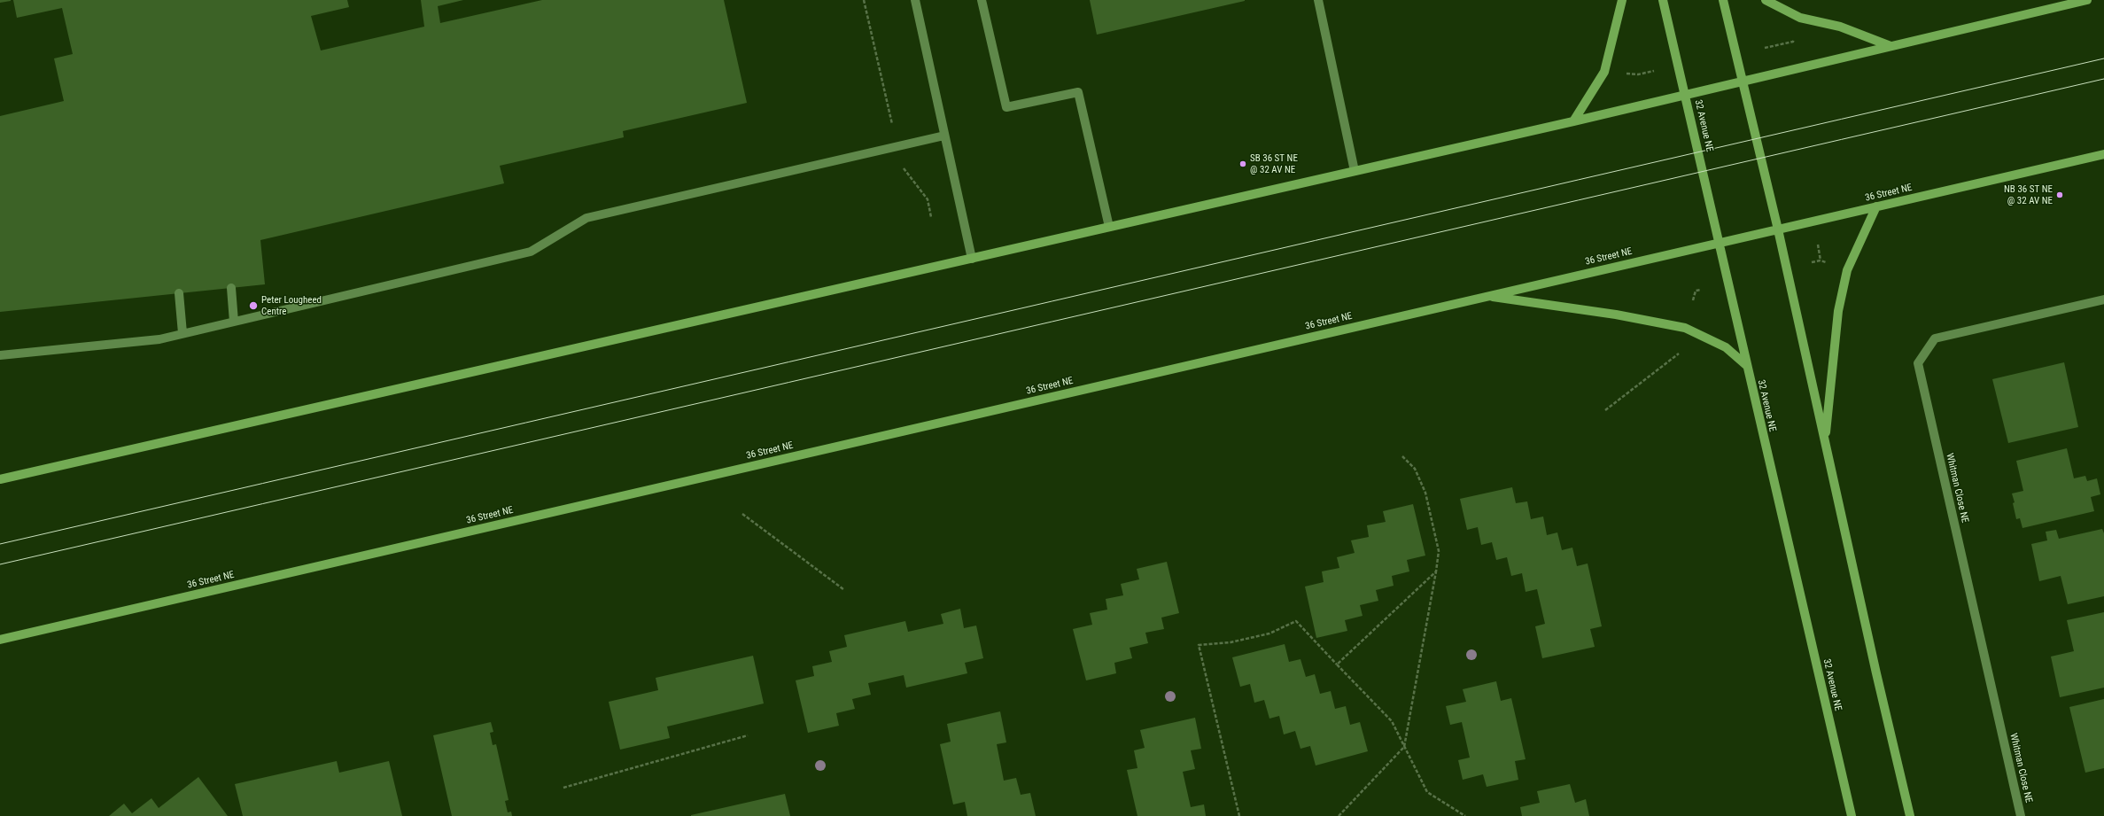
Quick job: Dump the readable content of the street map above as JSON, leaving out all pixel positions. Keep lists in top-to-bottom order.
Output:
{
  "streets": {
    "main road": ["32 Avenue NE", "36 Street NE"],
    "street": ["Whitman Close NE"]
  },
  "crossings": [
    ["32 Avenue NE", "36 Street NE"]
  ],
  "places": ["SB 36 ST NE @ 32 AV NE", "NB 36 ST NE @ 32 AV NE", "Peter Lougheed Centre"]
}
